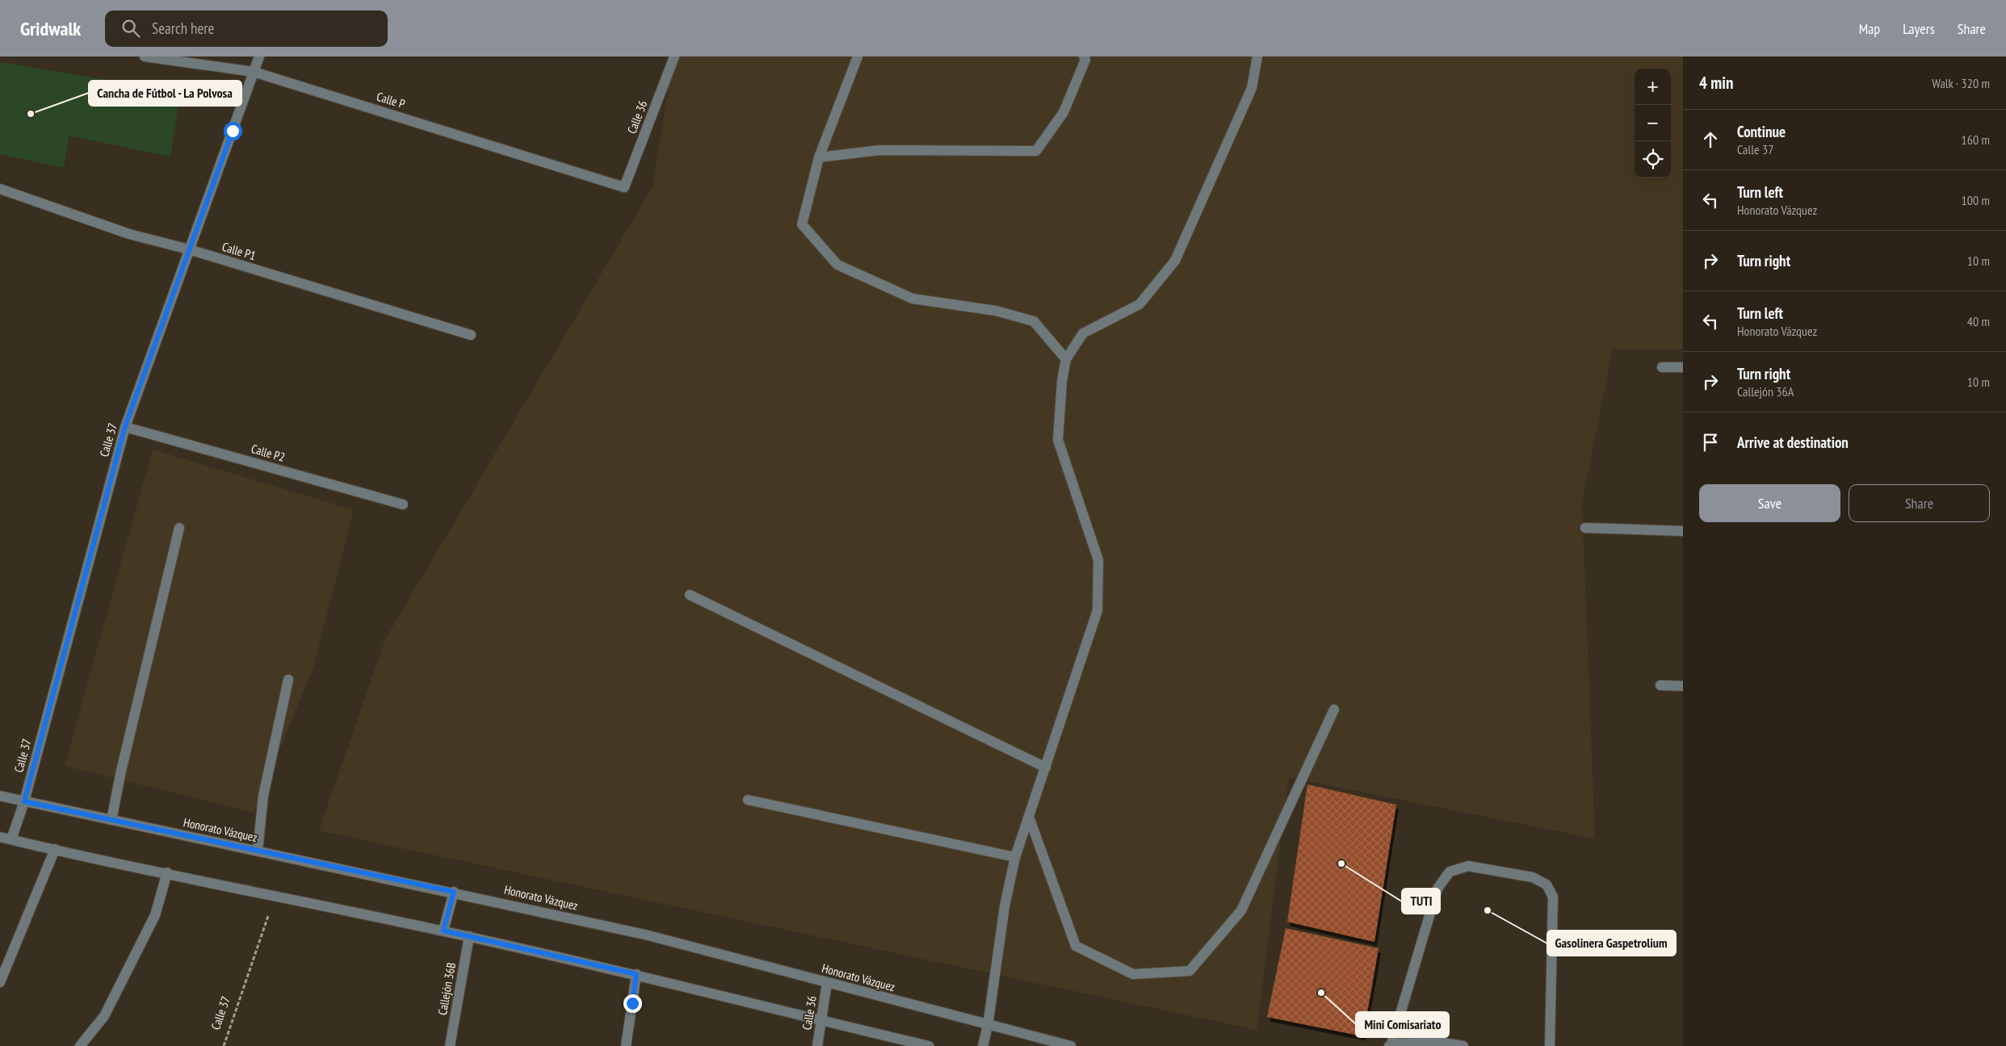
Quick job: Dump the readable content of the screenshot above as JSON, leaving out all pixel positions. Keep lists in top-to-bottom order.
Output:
{
  "streets": {
    "street": [
      "Calle P",
      "Calle 36",
      "Calle P1",
      "Calle 37",
      "Calle P2",
      "Honorato Vázquez",
      "Callejón 36B"
    ]
  },
  "crossings": [
    ["Calle P", "Calle 36"],
    ["Calle P", "Calle 37"],
    ["Calle 36", "Honorato Vázquez"],
    ["Calle P1", "Calle 37"],
    ["Calle 37", "Calle P2"],
    ["Calle 37", "Honorato Vázquez"]
  ],
  "places": [
    "Cancha de Fútbol - La Polvosa",
    "TUTI",
    "Gasolinera Gaspetrolium",
    "Mini Comisariato"
  ],
  "page": {
    "header": "Gridwalk",
    "search": "Search here",
    "nav": ["Map", "Layers", "Share"],
    "heading": ["4 min", "Walk · 320 m"],
    "map_buttons": ["+", "−"],
    "list": [
      ["Continue", "Calle 37", "160 m"],
      ["Turn left", "Honorato Vázquez", "100 m"],
      ["Turn right", "10 m"],
      ["Turn left", "Honorato Vázquez", "40 m"],
      ["Turn right", "Callejón 36A", "10 m"],
      "Arrive at destination"
    ],
    "buttons": ["Save", "Share"]
  }
}
